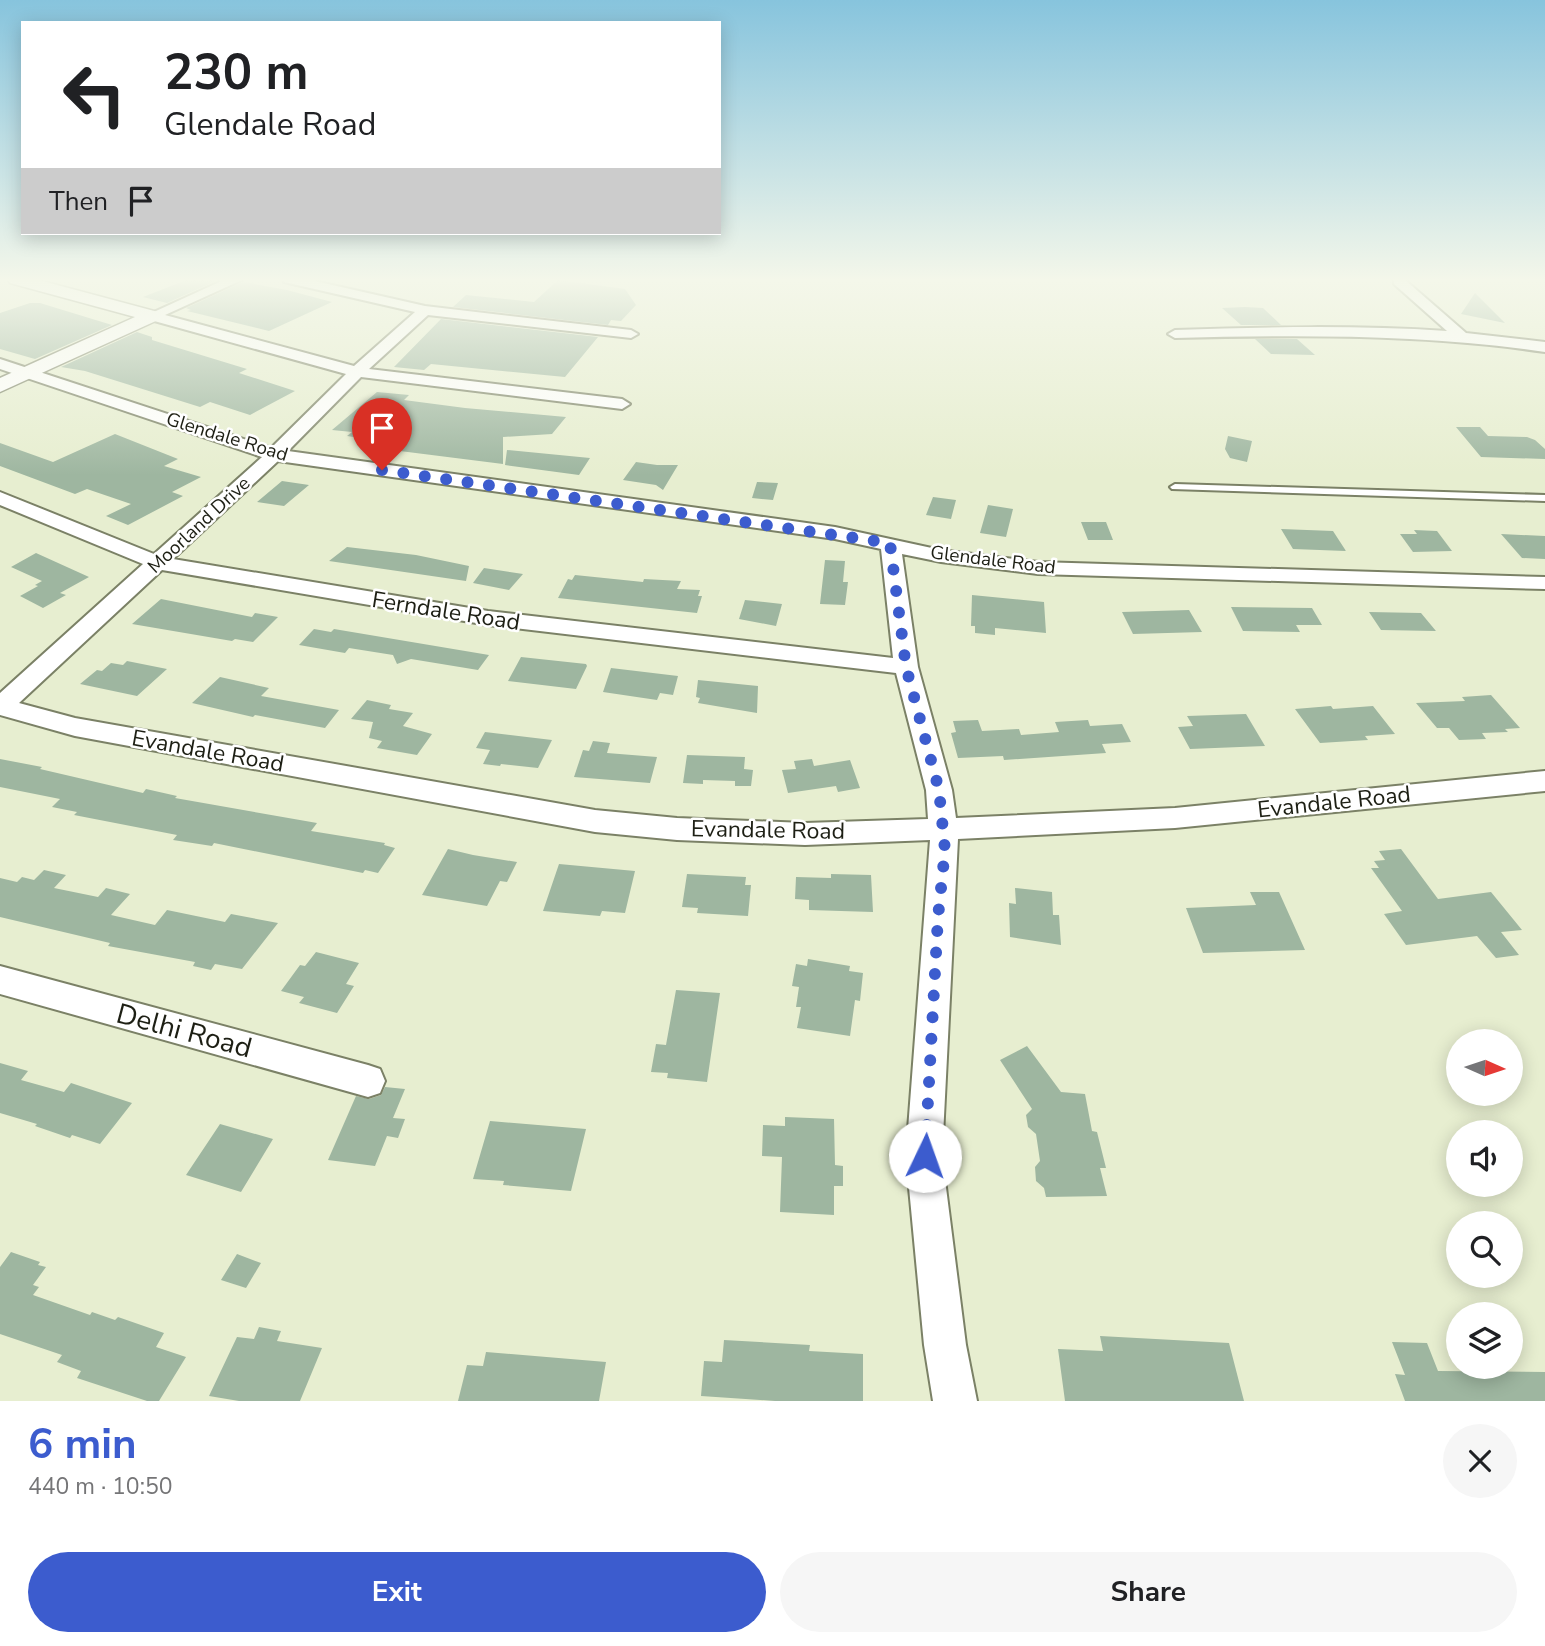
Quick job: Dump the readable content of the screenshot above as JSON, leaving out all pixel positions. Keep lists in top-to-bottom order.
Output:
{
  "streets": {
    "street": [
      "Glendale Road",
      "Moorland Drive",
      "Ferndale Road",
      "Evandale Road",
      "Delhi Road"
    ]
  },
  "crossings": [
    ["Glendale Road", "Moorland Drive"],
    ["Moorland Drive", "Ferndale Road"],
    ["Moorland Drive", "Evandale Road"]
  ],
  "north": "right",
  "page": {
    "turn": ["230 m", "Glendale Road"],
    "then": "Then",
    "heading": ["6 min", "440 m · 10:50"],
    "buttons": ["Exit", "Share"]
  }
}
